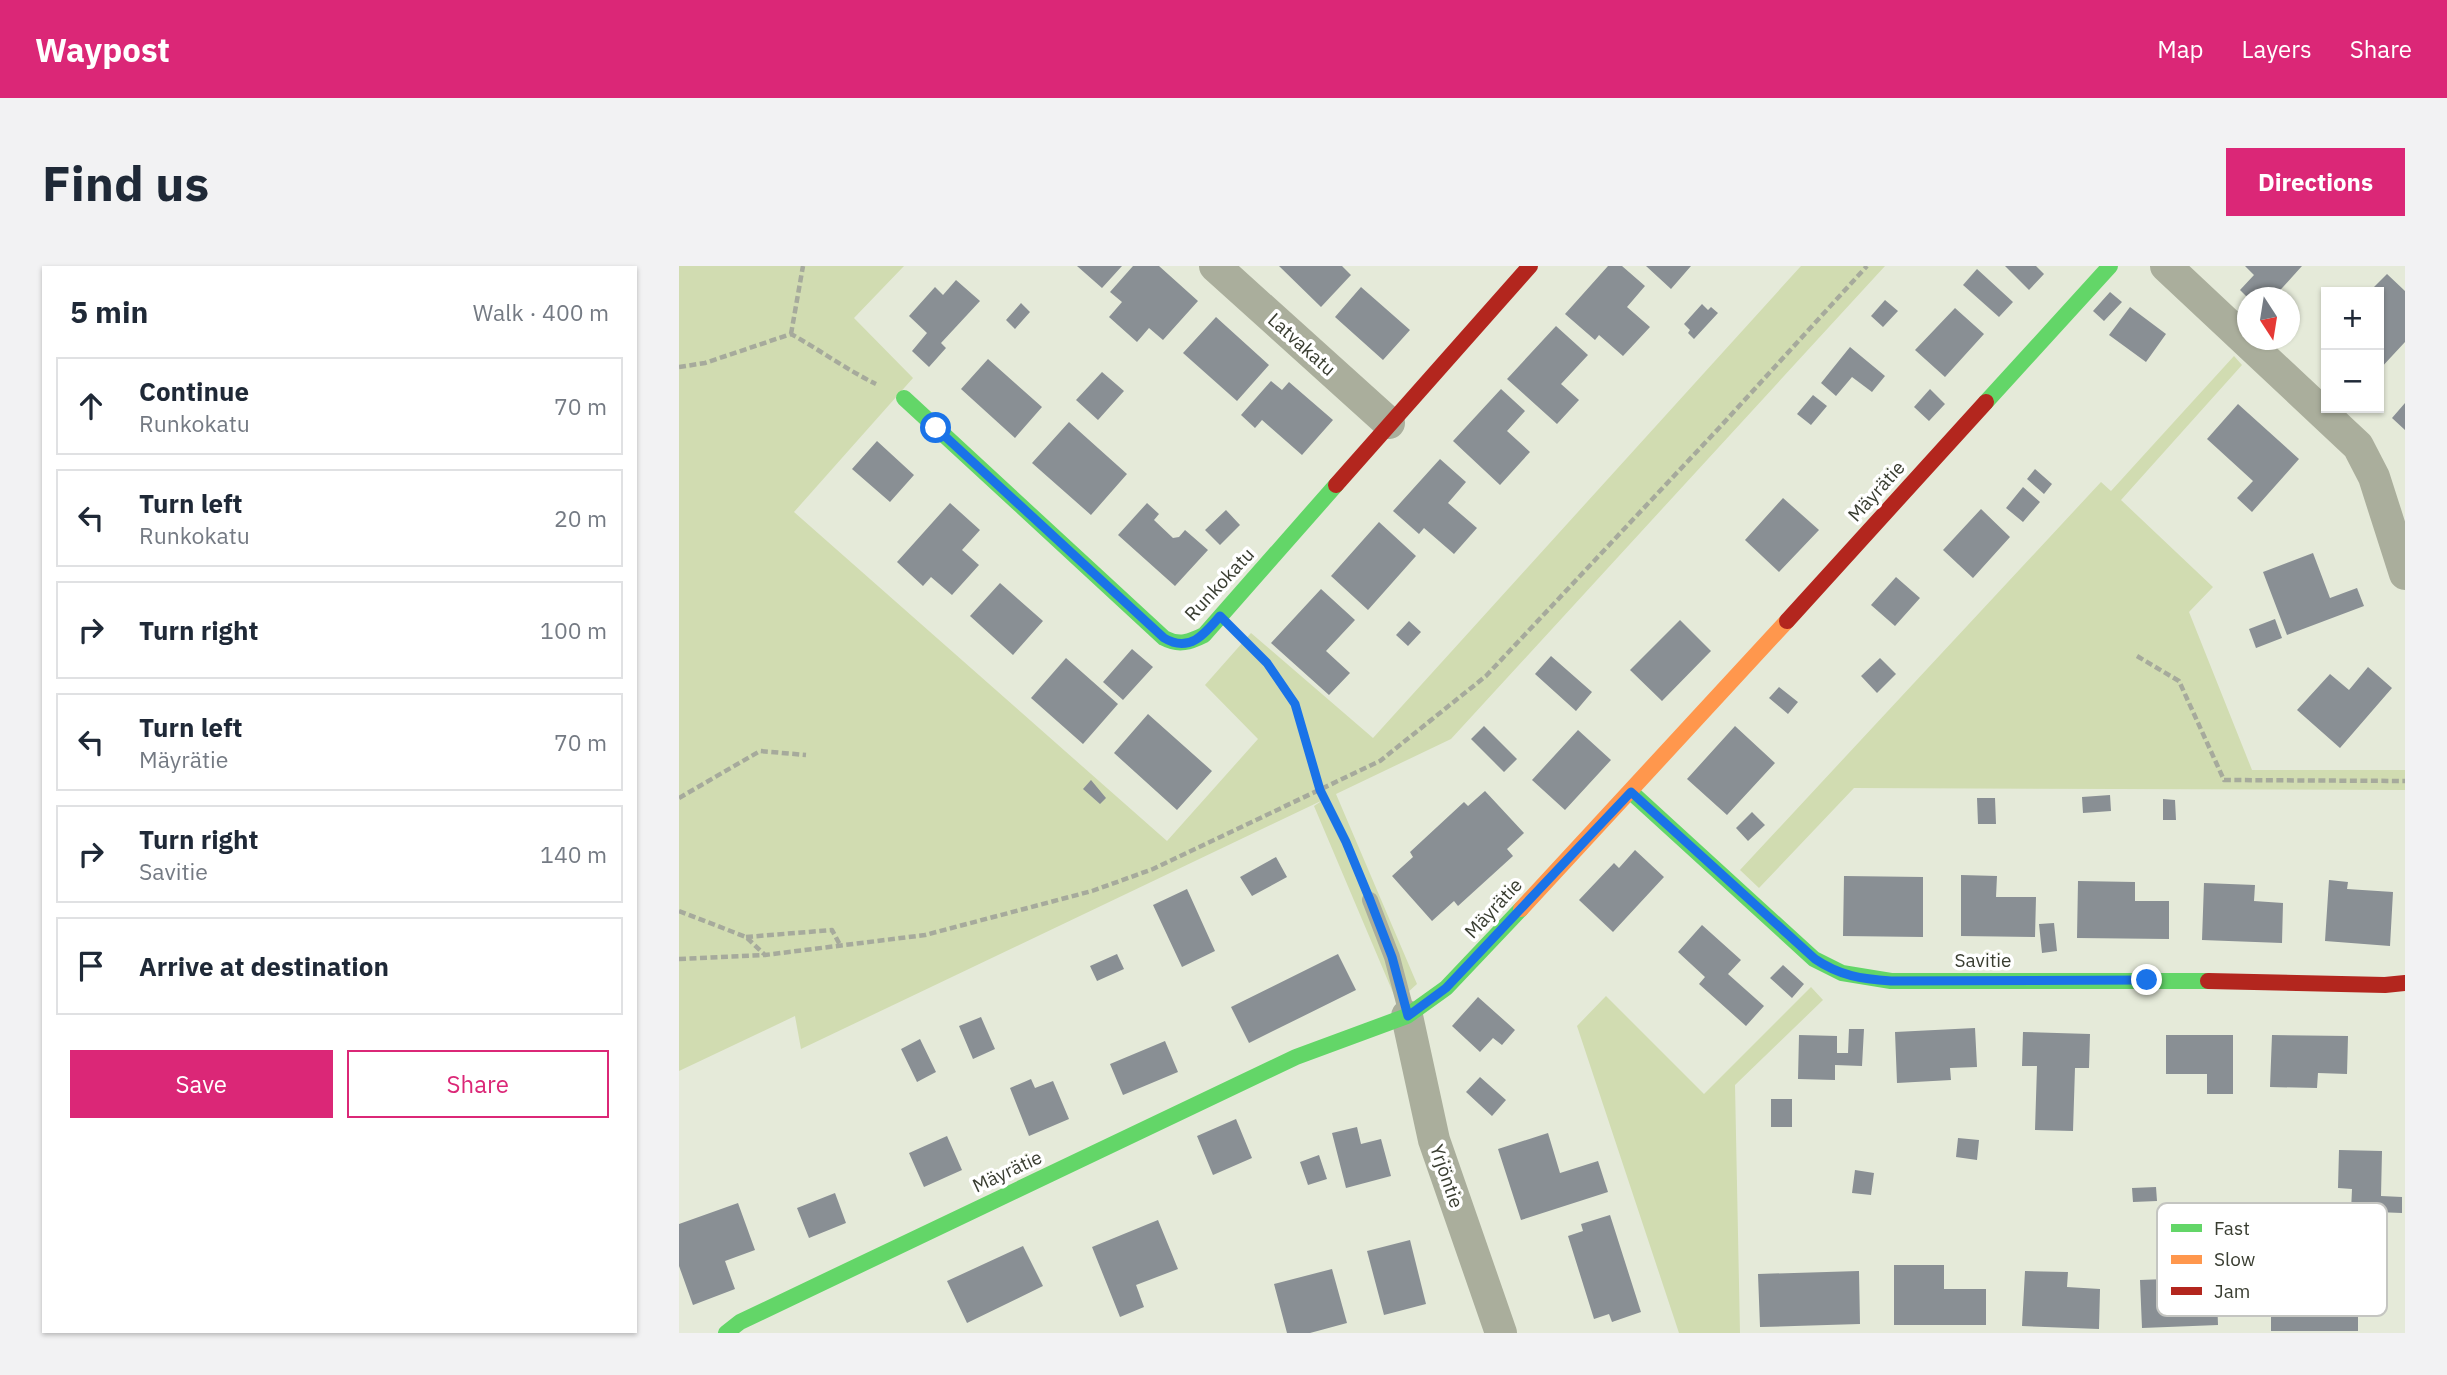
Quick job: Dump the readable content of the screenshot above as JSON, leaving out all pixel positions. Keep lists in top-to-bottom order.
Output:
{
  "streets": {
    "street": [
      "Latvakatu",
      "Mäyrätie",
      "Runkokatu",
      "Savitie",
      "Yrjöntie"
    ]
  },
  "crossings": [
    ["Latvakatu", "Runkokatu"],
    ["Mäyrätie", "Savitie"],
    ["Mäyrätie", "Yrjöntie"]
  ],
  "legend": ["Fast", "Slow", "Jam"],
  "north": "bottom",
  "page": {
    "header": "Waypost",
    "nav": ["Map", "Layers", "Share"],
    "buttons": [
      "Directions",
      ["Save", "Share"]
    ],
    "title": "Find us",
    "heading": ["5 min", "Walk · 400 m"],
    "map_buttons": ["+", "−"],
    "list": [
      ["Continue", "Runkokatu", "70 m"],
      ["Turn left", "Runkokatu", "20 m"],
      ["Turn right", "100 m"],
      ["Turn left", "Mäyrätie", "70 m"],
      ["Turn right", "Savitie", "140 m"],
      "Arrive at destination"
    ]
  }
}
